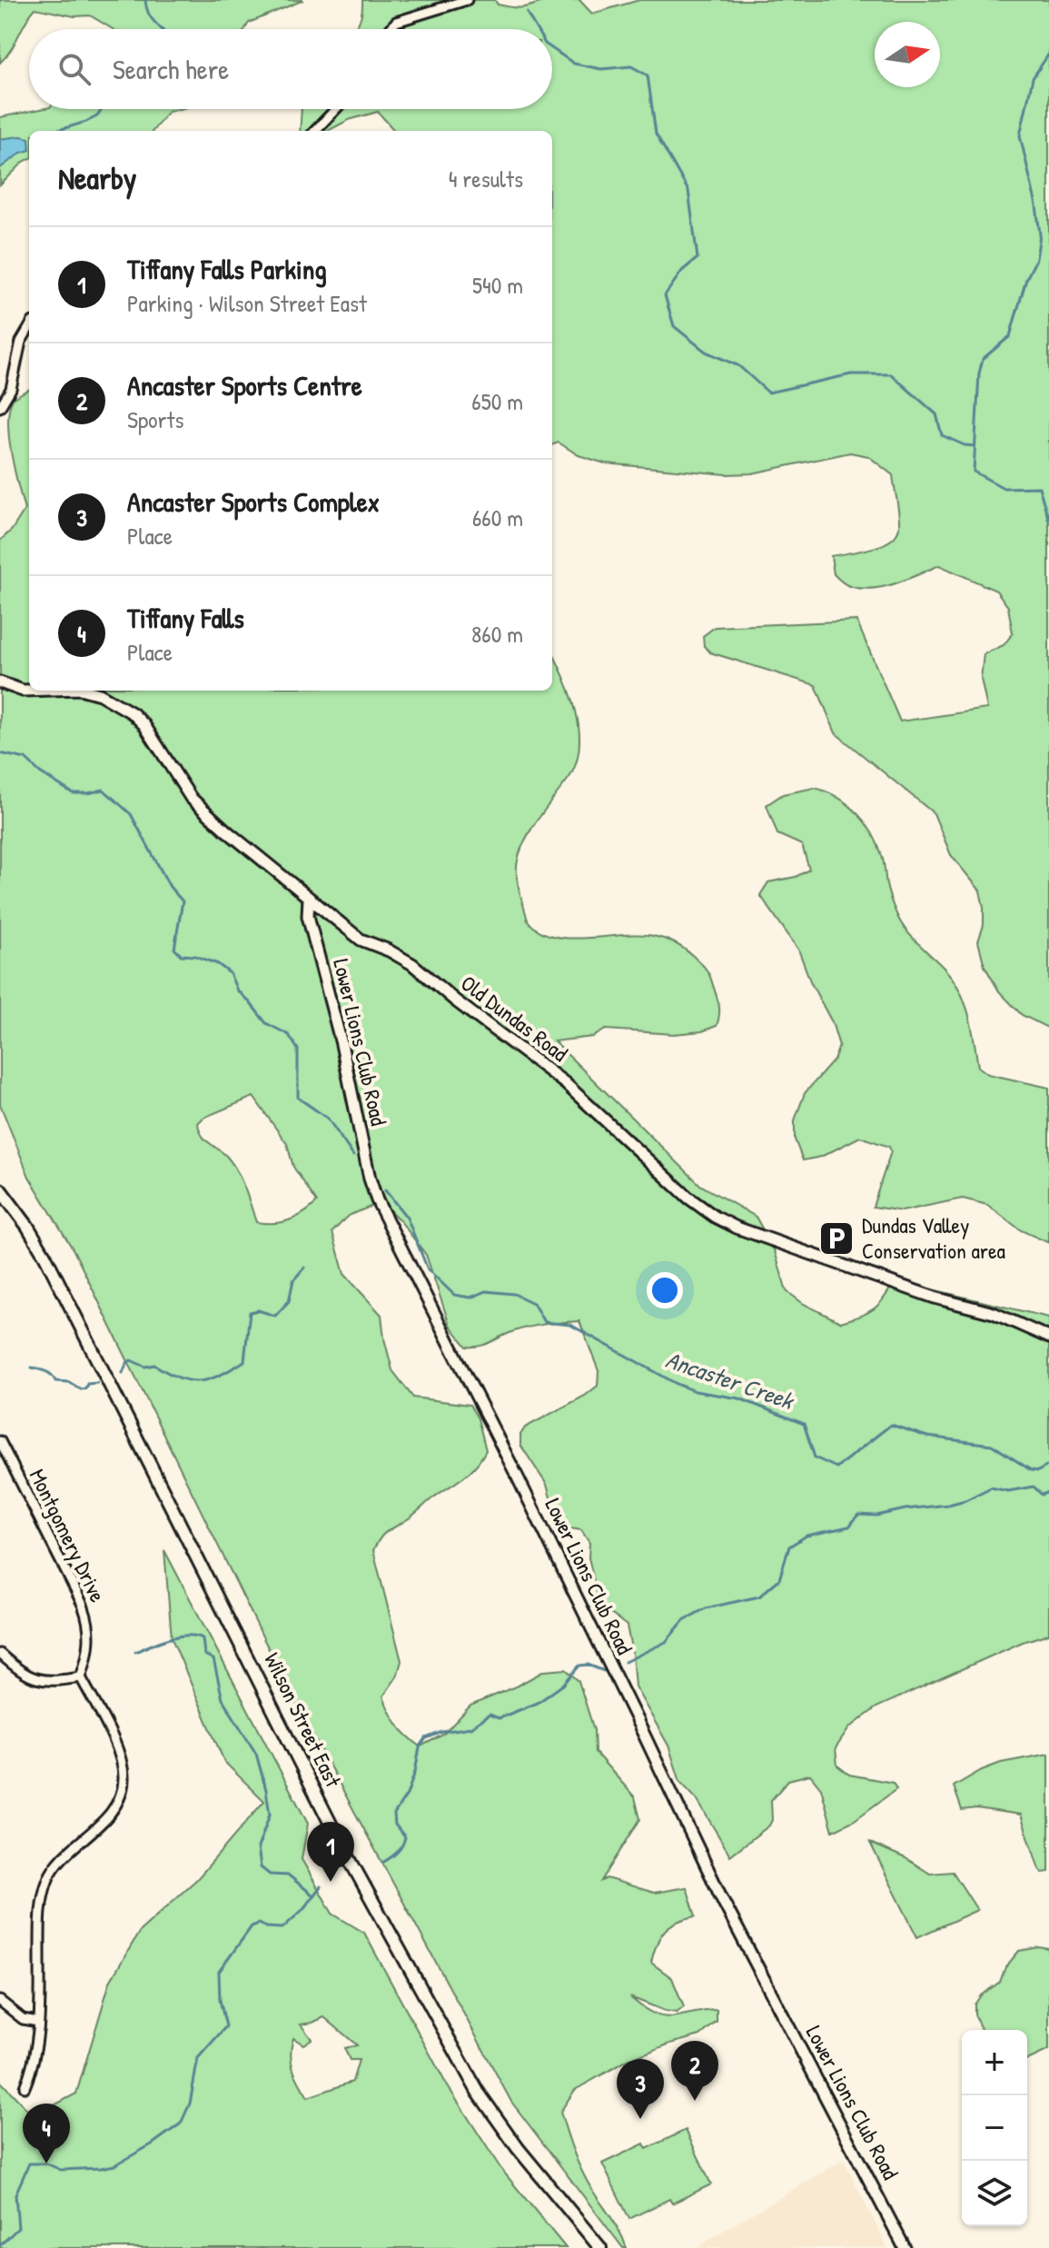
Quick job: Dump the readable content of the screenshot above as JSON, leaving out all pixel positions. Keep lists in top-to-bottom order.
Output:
{
  "streets": {
    "main road": ["Wilson Street East"],
    "street": ["Old Dundas Road", "Lower Lions Club Road", "Montgomery Drive"]
  },
  "crossings": [
    ["Old Dundas Road", "Lower Lions Club Road"]
  ],
  "water": ["Ancaster Creek"],
  "places": {
    "parking": ["Dundas Valley Conservation area"]
  },
  "north": "right",
  "page": {
    "search": "Search here",
    "heading": ["Nearby", "4 results"],
    "list": [
      {
        "mark": "1",
        "name": "Tiffany Falls Parking",
        "note": "Parking · Wilson Street East",
        "value": "540 m"
      },
      {
        "mark": "2",
        "name": "Ancaster Sports Centre",
        "note": "Sports",
        "value": "650 m"
      },
      {
        "mark": "3",
        "name": "Ancaster Sports Complex",
        "note": "Place",
        "value": "660 m"
      },
      {
        "mark": "4",
        "name": "Tiffany Falls",
        "note": "Place",
        "value": "860 m"
      }
    ],
    "pins": [
      "1",
      "2",
      "3",
      "4"
    ],
    "map_buttons": ["+", "−"]
  }
}
